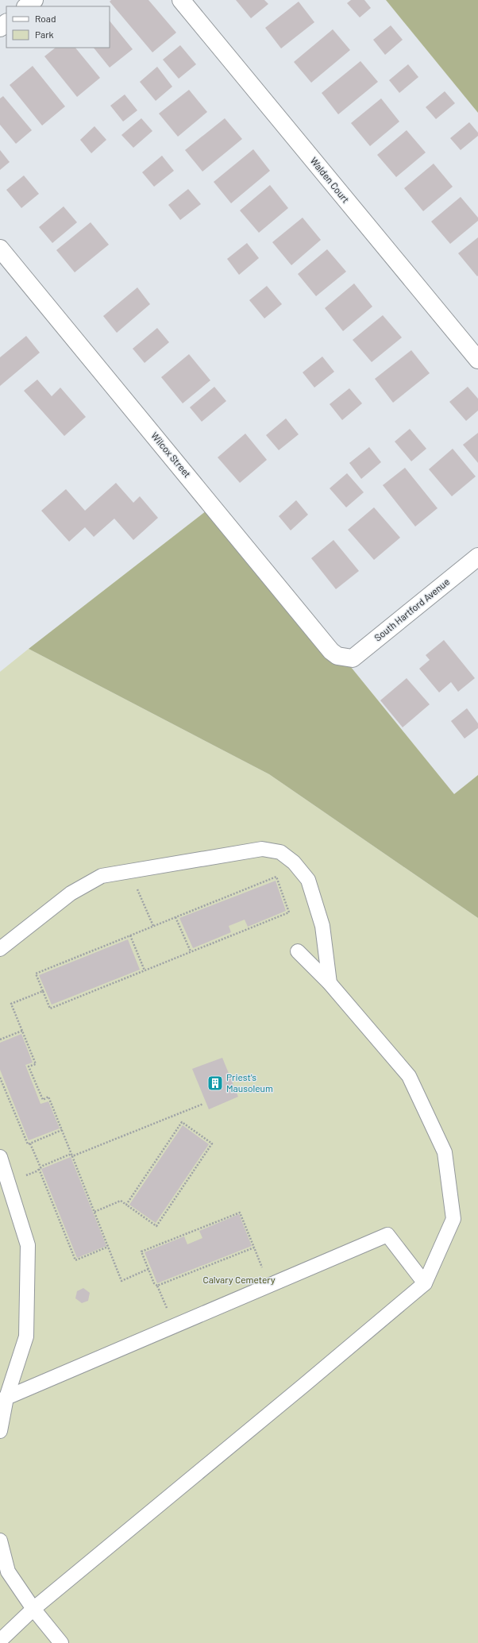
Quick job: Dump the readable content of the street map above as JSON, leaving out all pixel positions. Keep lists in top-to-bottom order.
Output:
{
  "streets": {
    "street": ["Walden Court", "Wilcox Street", "South Hartford Avenue"]
  },
  "crossings": [
    ["Wilcox Street", "South Hartford Avenue"]
  ],
  "parks": ["Calvary Cemetery"],
  "places": {
    "building": ["Priest's Mausoleum"]
  },
  "legend": ["Road", "Park"]
}
